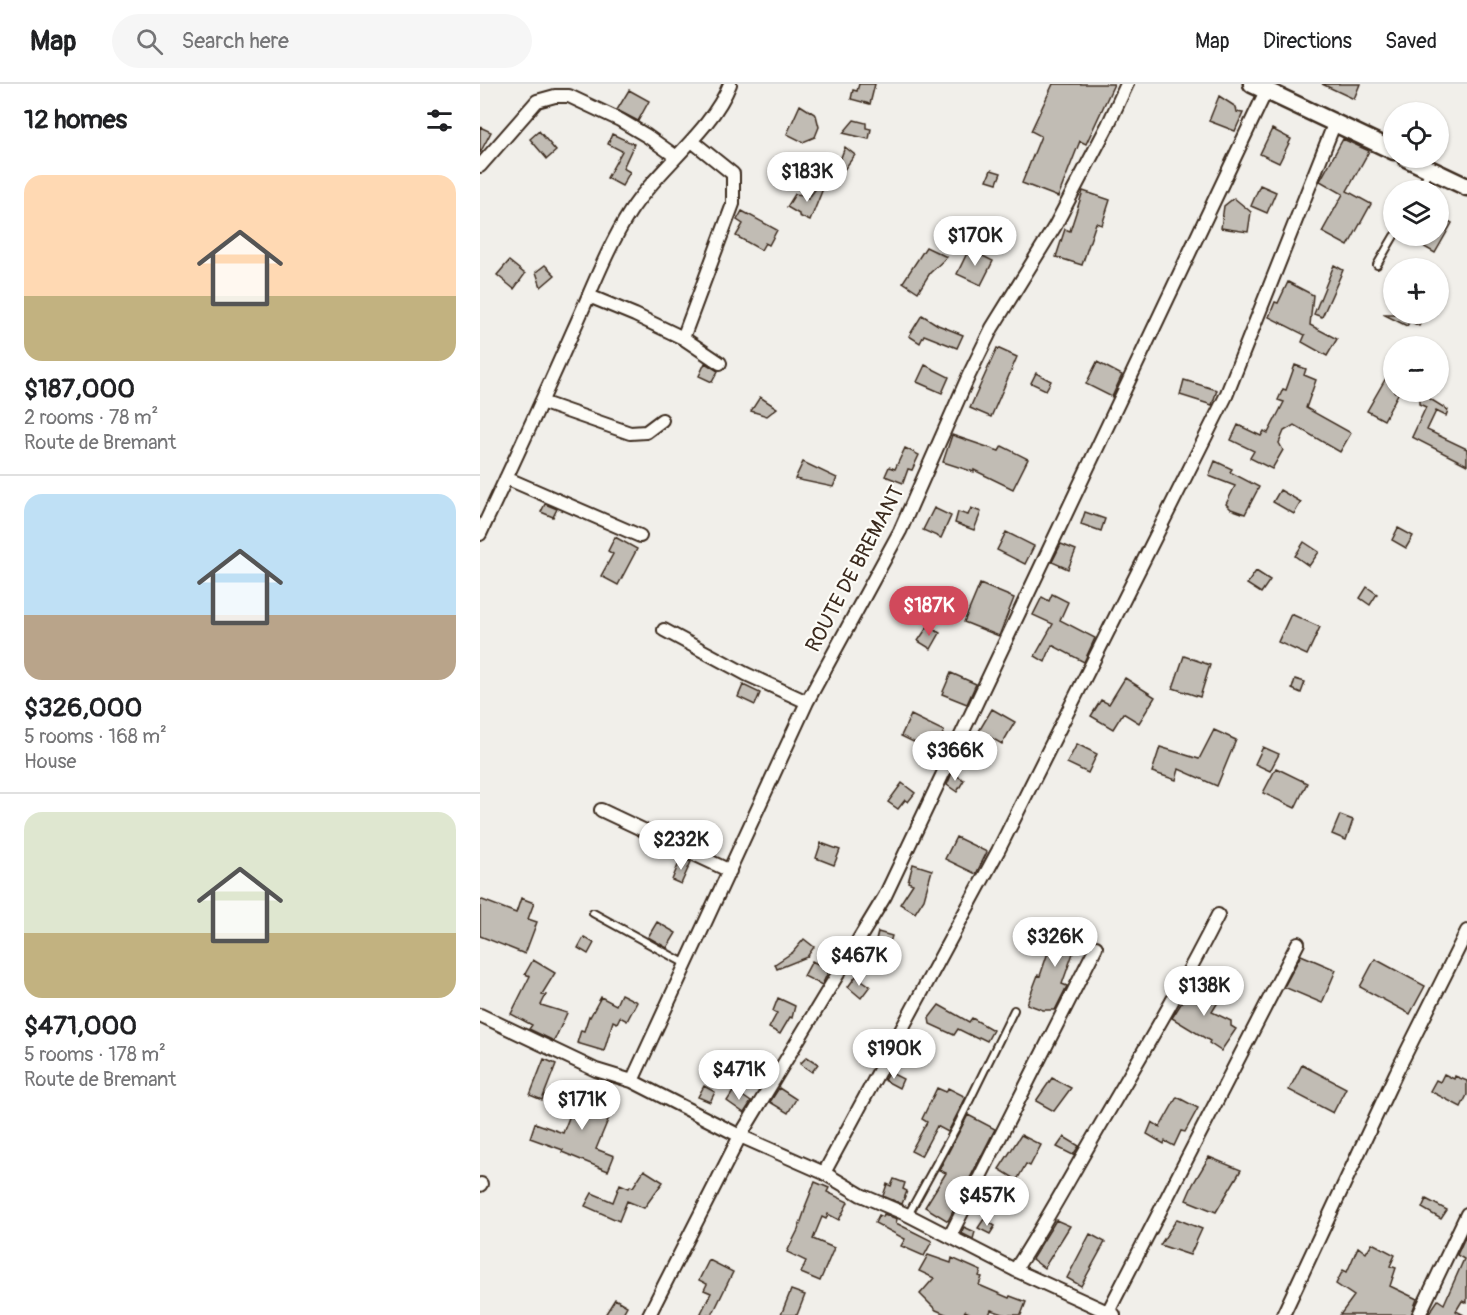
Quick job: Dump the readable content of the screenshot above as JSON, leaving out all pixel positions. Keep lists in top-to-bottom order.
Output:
{
  "streets": {
    "street": ["ROUTE DE BREMANT"]
  },
  "page": {
    "header": "Map",
    "search": "Search here",
    "nav": ["Map", "Directions", "Saved"],
    "heading": "12 homes",
    "map_buttons": ["+", "−"],
    "price": [
      "$183K",
      "$170K",
      "$187K",
      "$366K",
      "$232K",
      "$326K",
      "$467K",
      "$138K",
      "$190K",
      "$471K",
      "$171K",
      "$457K"
    ],
    "list": [
      {
        "name": "$187,000",
        "note": "2 rooms · 78 m² · Route de Bremant"
      },
      {
        "name": "$326,000",
        "note": "5 rooms · 168 m² · House"
      },
      {
        "name": "$471,000",
        "note": "5 rooms · 178 m² · Route de Bremant"
      }
    ]
  }
}
